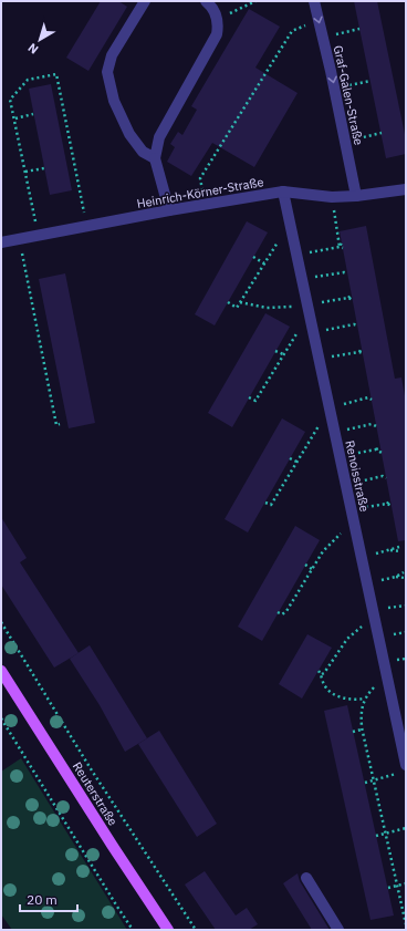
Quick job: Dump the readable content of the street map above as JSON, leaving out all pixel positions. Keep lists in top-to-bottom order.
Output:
{
  "streets": {
    "main road": ["Reuterstraße"],
    "street": ["Graf-Galen-Straße", "Heinrich-Körner-Straße", "Renoisstraße"]
  },
  "crossings": [
    ["Graf-Galen-Straße", "Heinrich-Körner-Straße"],
    ["Heinrich-Körner-Straße", "Renoisstraße"]
  ],
  "one_way": ["Graf-Galen-Straße"],
  "scale_bar": "20 m",
  "north": "bottom left"
}
